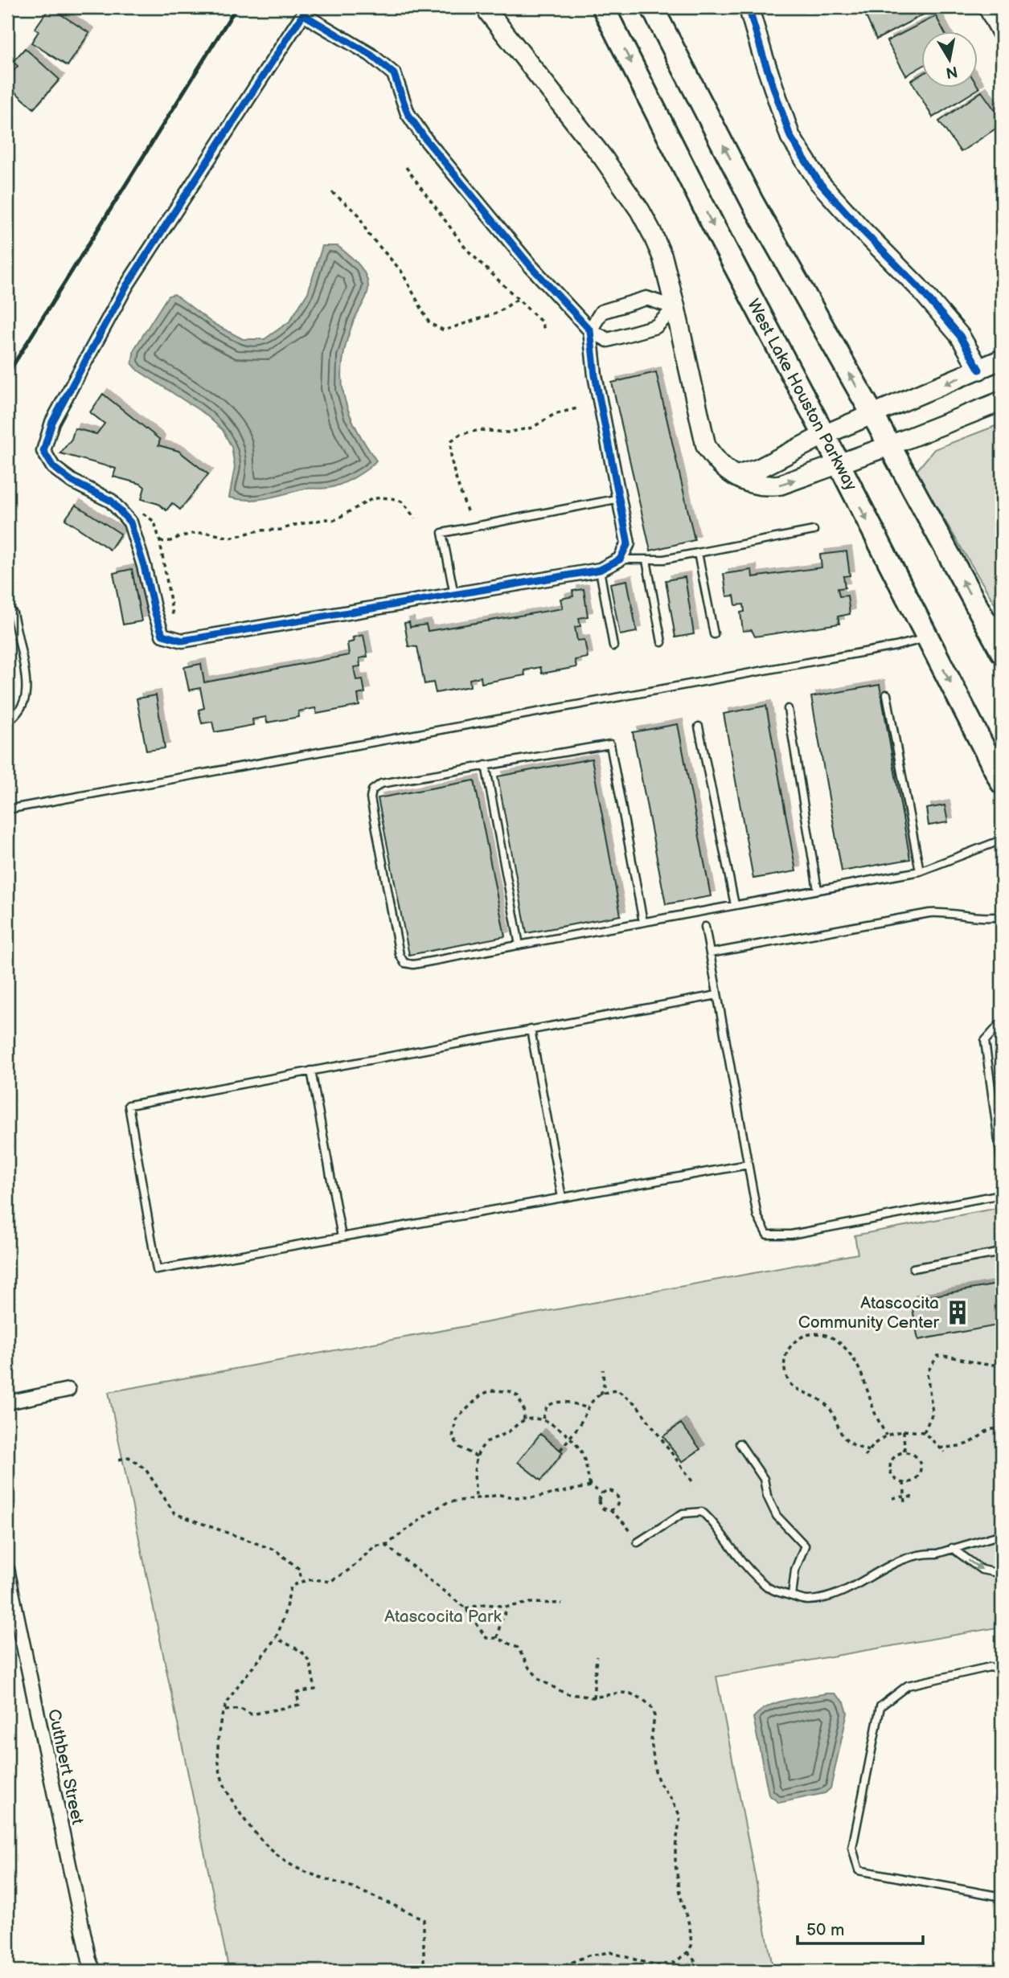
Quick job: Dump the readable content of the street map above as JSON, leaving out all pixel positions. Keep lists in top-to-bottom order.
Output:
{
  "streets": {
    "main road": ["West Lake Houston Parkway"],
    "street": ["Cuthbert Street"]
  },
  "parks": ["Atascocita Park"],
  "places": {
    "building": ["Atascocita Community Center"]
  },
  "scale_bar": "50 m",
  "north": "bottom"
}
